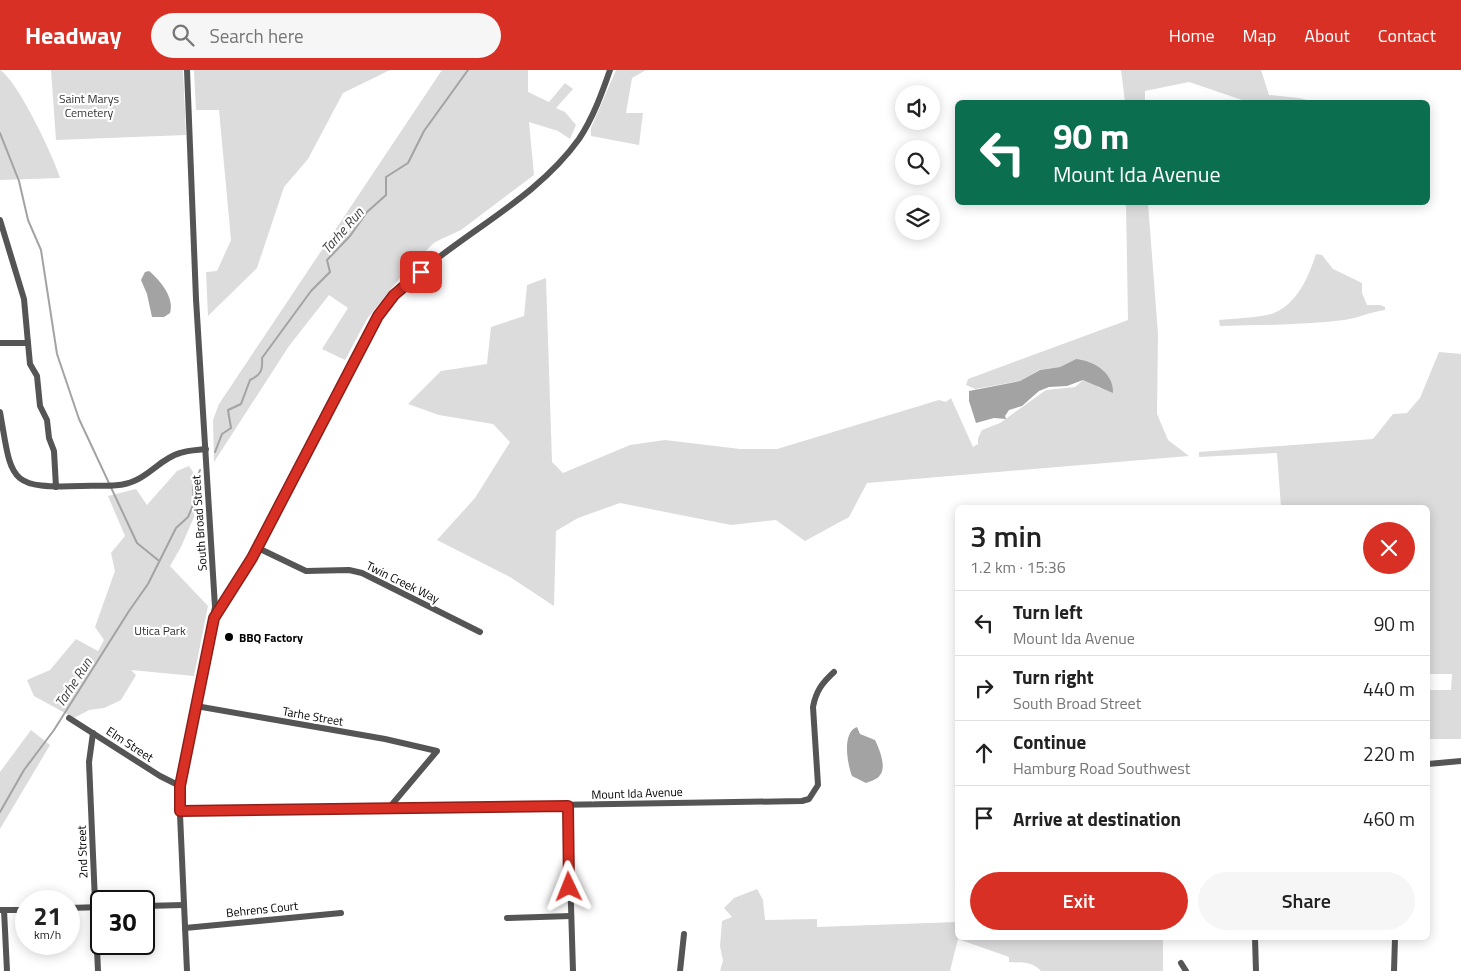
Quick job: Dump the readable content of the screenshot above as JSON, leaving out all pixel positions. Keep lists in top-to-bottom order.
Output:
{
  "streets": {
    "street": [
      "South Broad Street",
      "Twin Creek Way",
      "Tarhe Street",
      "Elm Street",
      "Mount Ida Avenue",
      "2nd Street",
      "Behrens Court"
    ]
  },
  "crossings": [
    ["South Broad Street", "Tarhe Street"],
    ["South Broad Street", "Elm Street"],
    ["South Broad Street", "Mount Ida Avenue"],
    ["South Broad Street", "Behrens Court"],
    ["Tarhe Street", "Mount Ida Avenue"],
    ["Elm Street", "2nd Street"]
  ],
  "water": ["Tarhe Run"],
  "parks": ["Saint Marys Cemetery", "Utica Park"],
  "places": ["BBQ Factory"],
  "page": {
    "header": "Headway",
    "search": "Search here",
    "nav": [
      "Home",
      "Map",
      "About",
      "Contact"
    ],
    "turn": ["90 m", "Mount Ida Avenue"],
    "heading": ["3 min", "1.2 km · 15:36"],
    "list": [
      {
        "name": "Turn left",
        "note": "Mount Ida Avenue",
        "value": "90 m"
      },
      {
        "name": "Turn right",
        "note": "South Broad Street",
        "value": "440 m"
      },
      {
        "name": "Continue",
        "note": "Hamburg Road Southwest",
        "value": "220 m"
      },
      {
        "name": "Arrive at destination",
        "value": "460 m"
      }
    ],
    "buttons": ["Exit", "Share"],
    "speed": "21 km/h",
    "limit": "30"
  }
}
